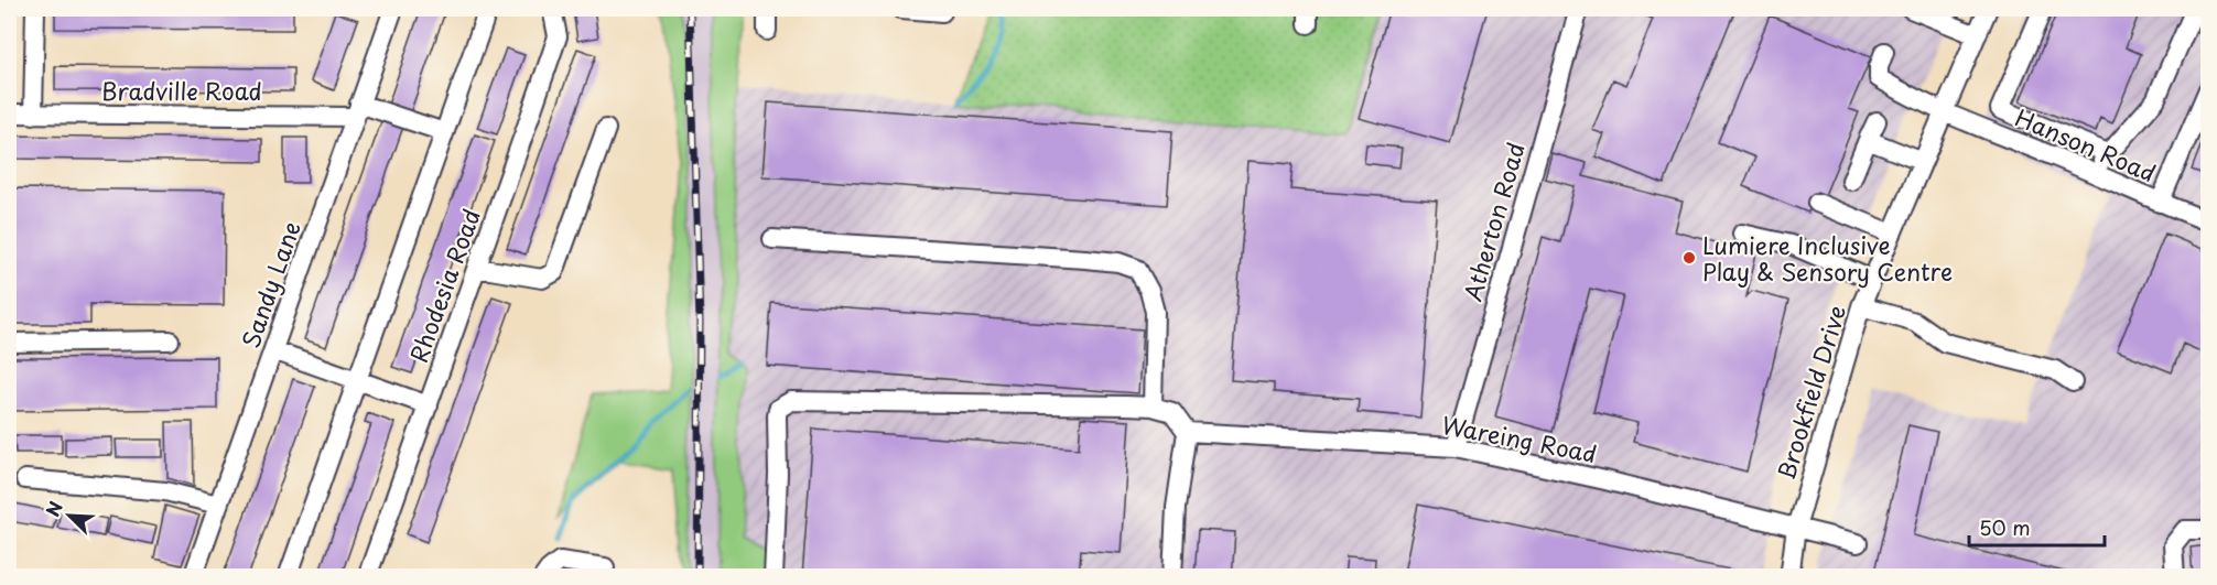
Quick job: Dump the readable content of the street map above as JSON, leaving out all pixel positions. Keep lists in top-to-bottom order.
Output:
{
  "streets": {
    "street": [
      "Bradville Road",
      "Hanson Road",
      "Atherton Road",
      "Sandy Lane",
      "Rhodesia Road",
      "Brookfield Drive",
      "Wareing Road"
    ]
  },
  "crossings": [
    ["Bradville Road", "Sandy Lane"],
    ["Hanson Road", "Brookfield Drive"],
    ["Atherton Road", "Wareing Road"],
    ["Brookfield Drive", "Wareing Road"]
  ],
  "places": ["Lumiere Inclusive Play & Sensory Centre"],
  "scale_bar": "50 m",
  "north": "top left"
}
